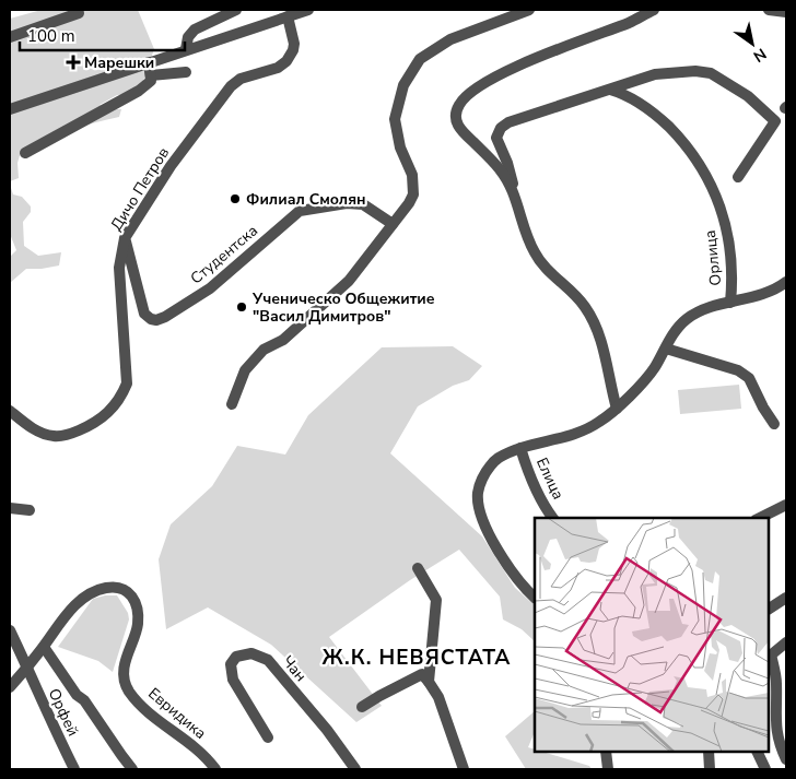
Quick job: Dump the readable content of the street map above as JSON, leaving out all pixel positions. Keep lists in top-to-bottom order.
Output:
{
  "streets": {
    "street": [
      "Дичо Петров",
      "Студентска",
      "Орлица",
      "Елица",
      "Чан",
      "Орфей",
      "Евридика"
    ]
  },
  "crossings": [
    ["Дичо Петров", "Студентска"],
    ["Орфей", "Евридика"]
  ],
  "districts": ["Ж.К. НЕВЯСТАТА"],
  "places": {
    "health": ["Марешки"],
    "other": ["Филиал Смолян", "Ученическо Общежитие \"Васил Димитров\""]
  },
  "scale_bar": "100 m",
  "north": "bottom right"
}
